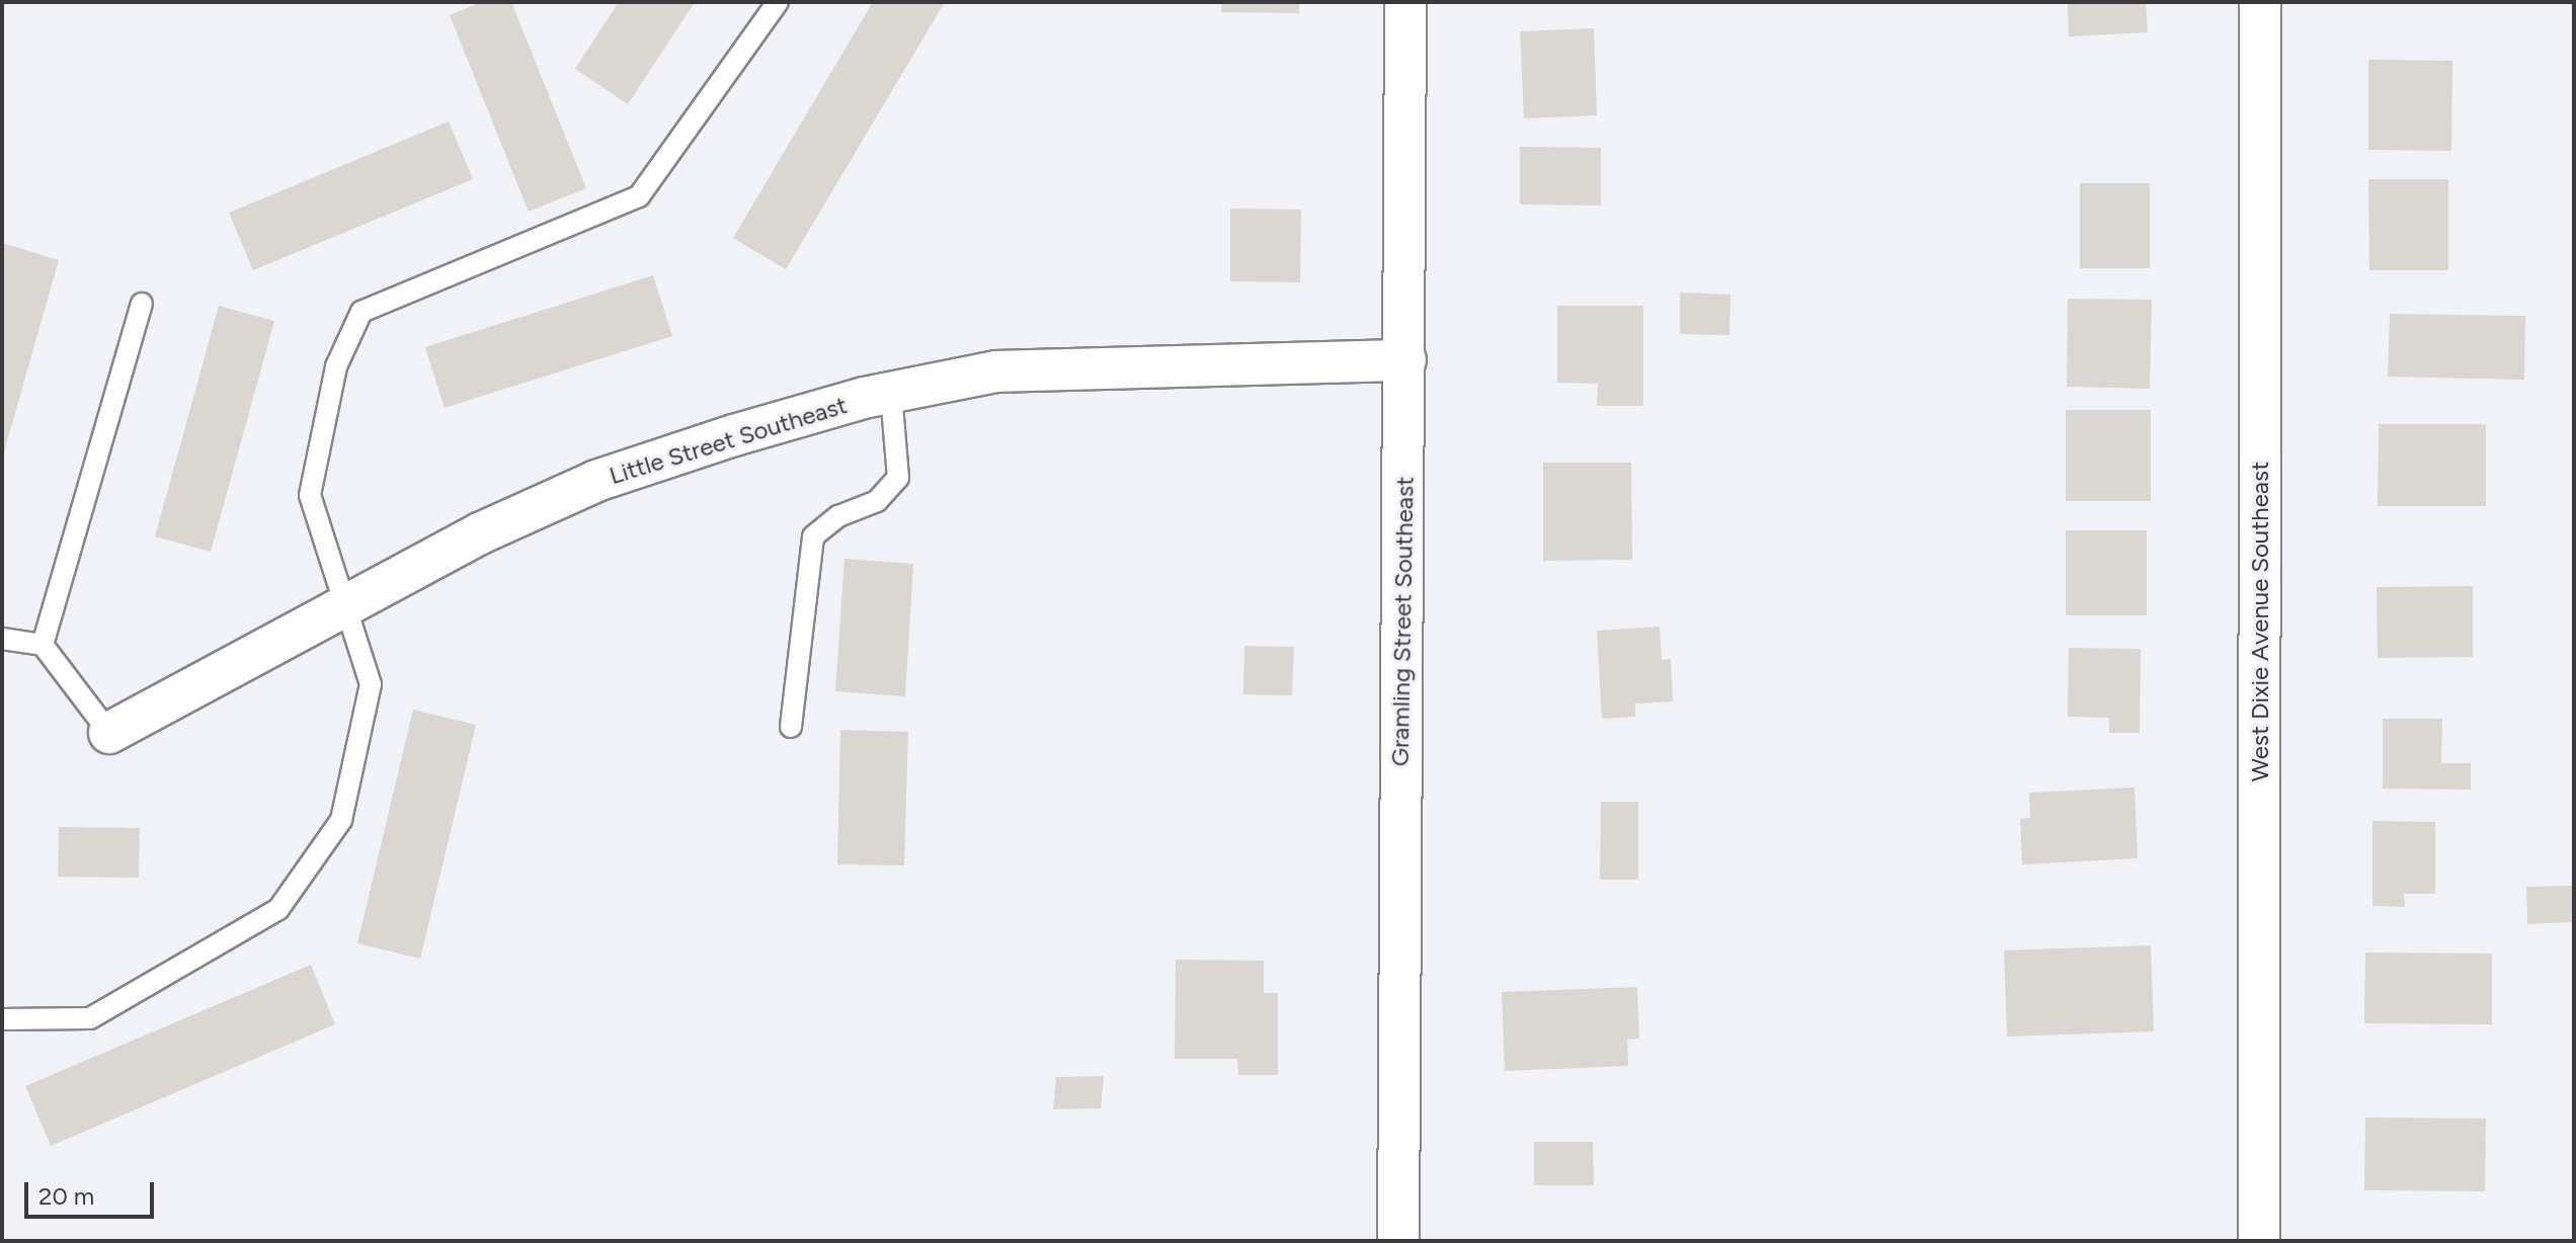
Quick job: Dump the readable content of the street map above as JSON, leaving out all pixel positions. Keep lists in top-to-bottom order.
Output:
{
  "streets": {
    "street": ["Little Street Southeast", "Gramling Street Southeast", "West Dixie Avenue Southeast"]
  },
  "crossings": [
    ["Little Street Southeast", "Gramling Street Southeast"]
  ],
  "scale_bar": "20 m"
}
